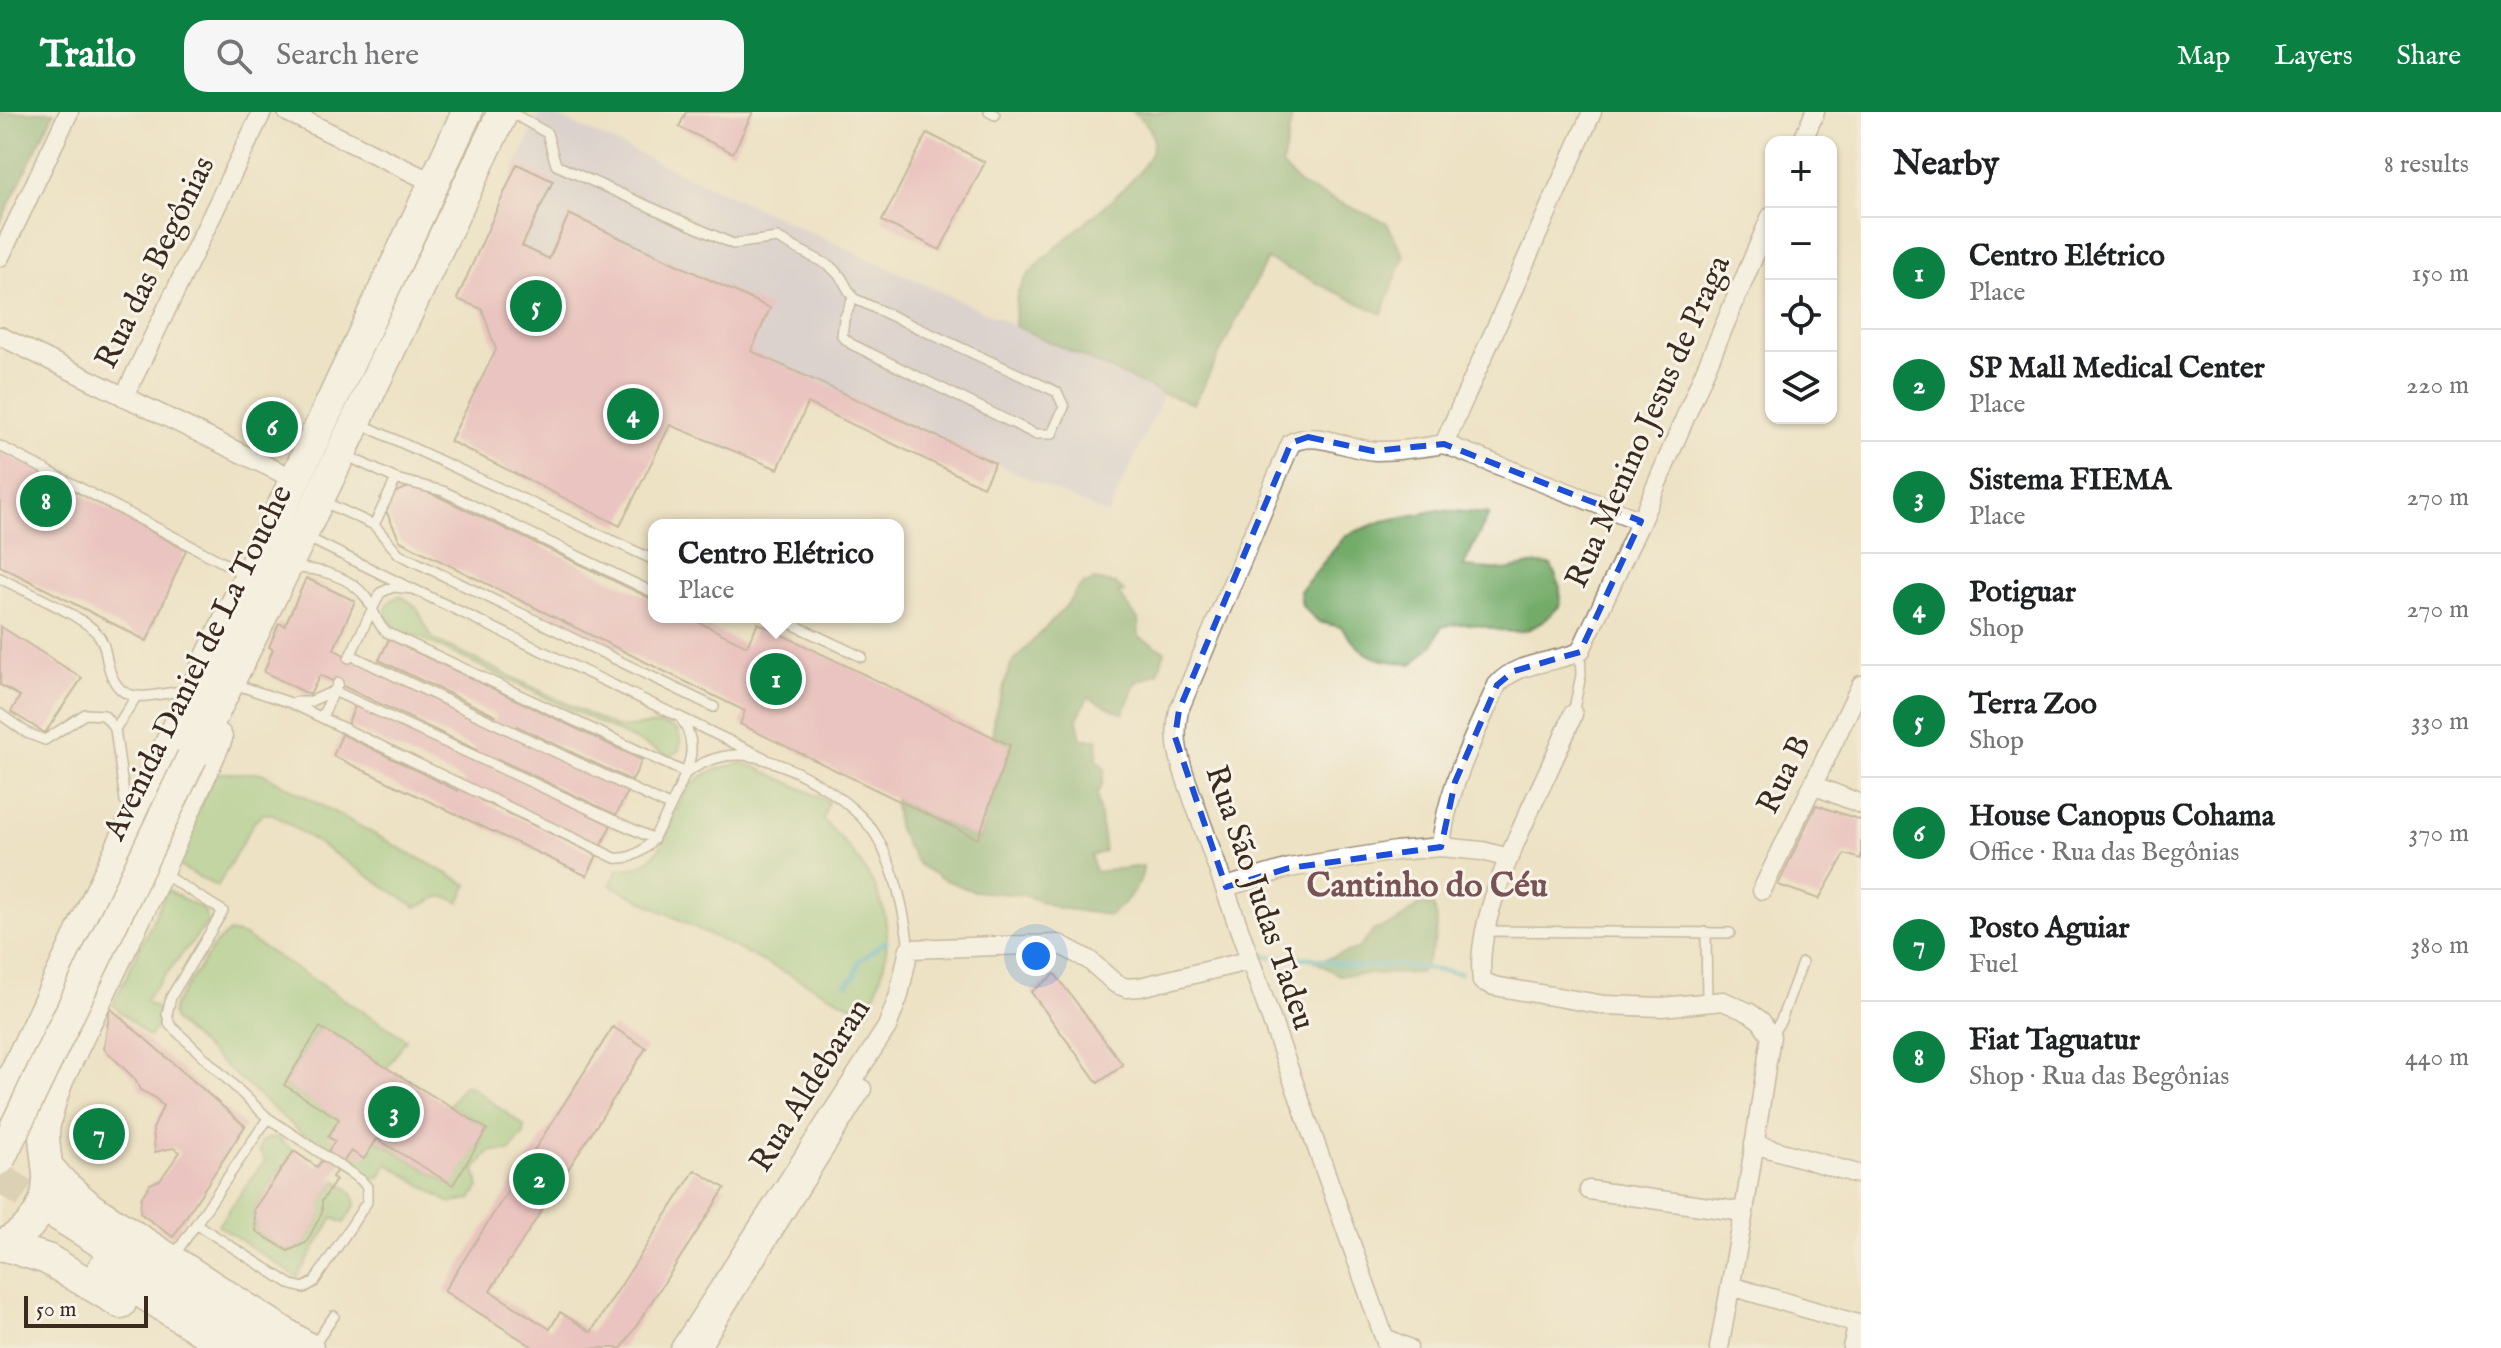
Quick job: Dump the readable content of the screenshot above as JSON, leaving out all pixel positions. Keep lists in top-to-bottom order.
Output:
{
  "streets": {
    "main road": ["Avenida Daniel de La Touche"],
    "street": [
      "Rua das Begônias",
      "Rua Menino Jesus de Praga",
      "Rua B",
      "Rua São Judas Tadeu",
      "Rua Aldebaran"
    ]
  },
  "crossings": [
    ["Rua das Begônias", "Avenida Daniel de La Touche"]
  ],
  "districts": ["Cantinho do Céu"],
  "scale_bar": "50 m",
  "page": {
    "header": "Trailo",
    "search": "Search here",
    "nav": ["Map", "Layers", "Share"],
    "heading": ["Nearby", "8 results"],
    "map_buttons": ["+", "−"],
    "list": [
      {
        "mark": "1",
        "name": "Centro Elétrico",
        "note": "Place",
        "value": "150 m"
      },
      {
        "mark": "2",
        "name": "SP Mall Medical Center",
        "note": "Place",
        "value": "220 m"
      },
      {
        "mark": "3",
        "name": "Sistema FIEMA",
        "note": "Place",
        "value": "270 m"
      },
      {
        "mark": "4",
        "name": "Potiguar",
        "note": "Shop",
        "value": "270 m"
      },
      {
        "mark": "5",
        "name": "Terra Zoo",
        "note": "Shop",
        "value": "330 m"
      },
      {
        "mark": "6",
        "name": "House Canopus Cohama",
        "note": "Office · Rua das Begônias",
        "value": "370 m"
      },
      {
        "mark": "7",
        "name": "Posto Aguiar",
        "note": "Fuel",
        "value": "380 m"
      },
      {
        "mark": "8",
        "name": "Fiat Taguatur",
        "note": "Shop · Rua das Begônias",
        "value": "440 m"
      }
    ],
    "pins": [
      "5",
      "4",
      "6",
      "8",
      "1",
      "3",
      "7",
      "2"
    ],
    "popup": ["Centro Elétrico", "Place"],
    "scale": "50 m"
  }
}
